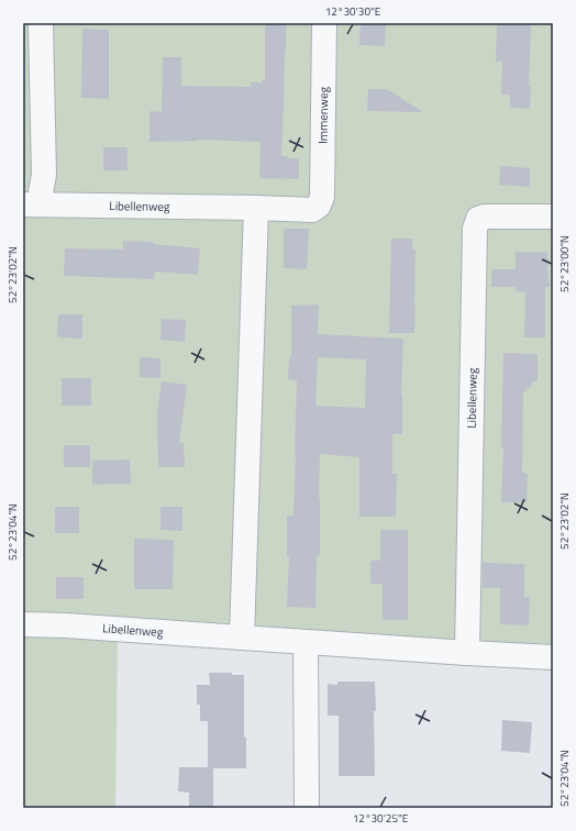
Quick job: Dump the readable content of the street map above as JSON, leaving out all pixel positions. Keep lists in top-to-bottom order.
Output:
{
  "streets": {
    "street": ["Immenweg", "Libellenweg"]
  },
  "crossings": [
    ["Immenweg", "Libellenweg"]
  ],
  "coordinates": [
    "12°30'30\"E",
    "52°23'00\"N",
    "52°23'02\"N",
    "52°23'04\"N",
    "12°30'25\"E"
  ]
}
